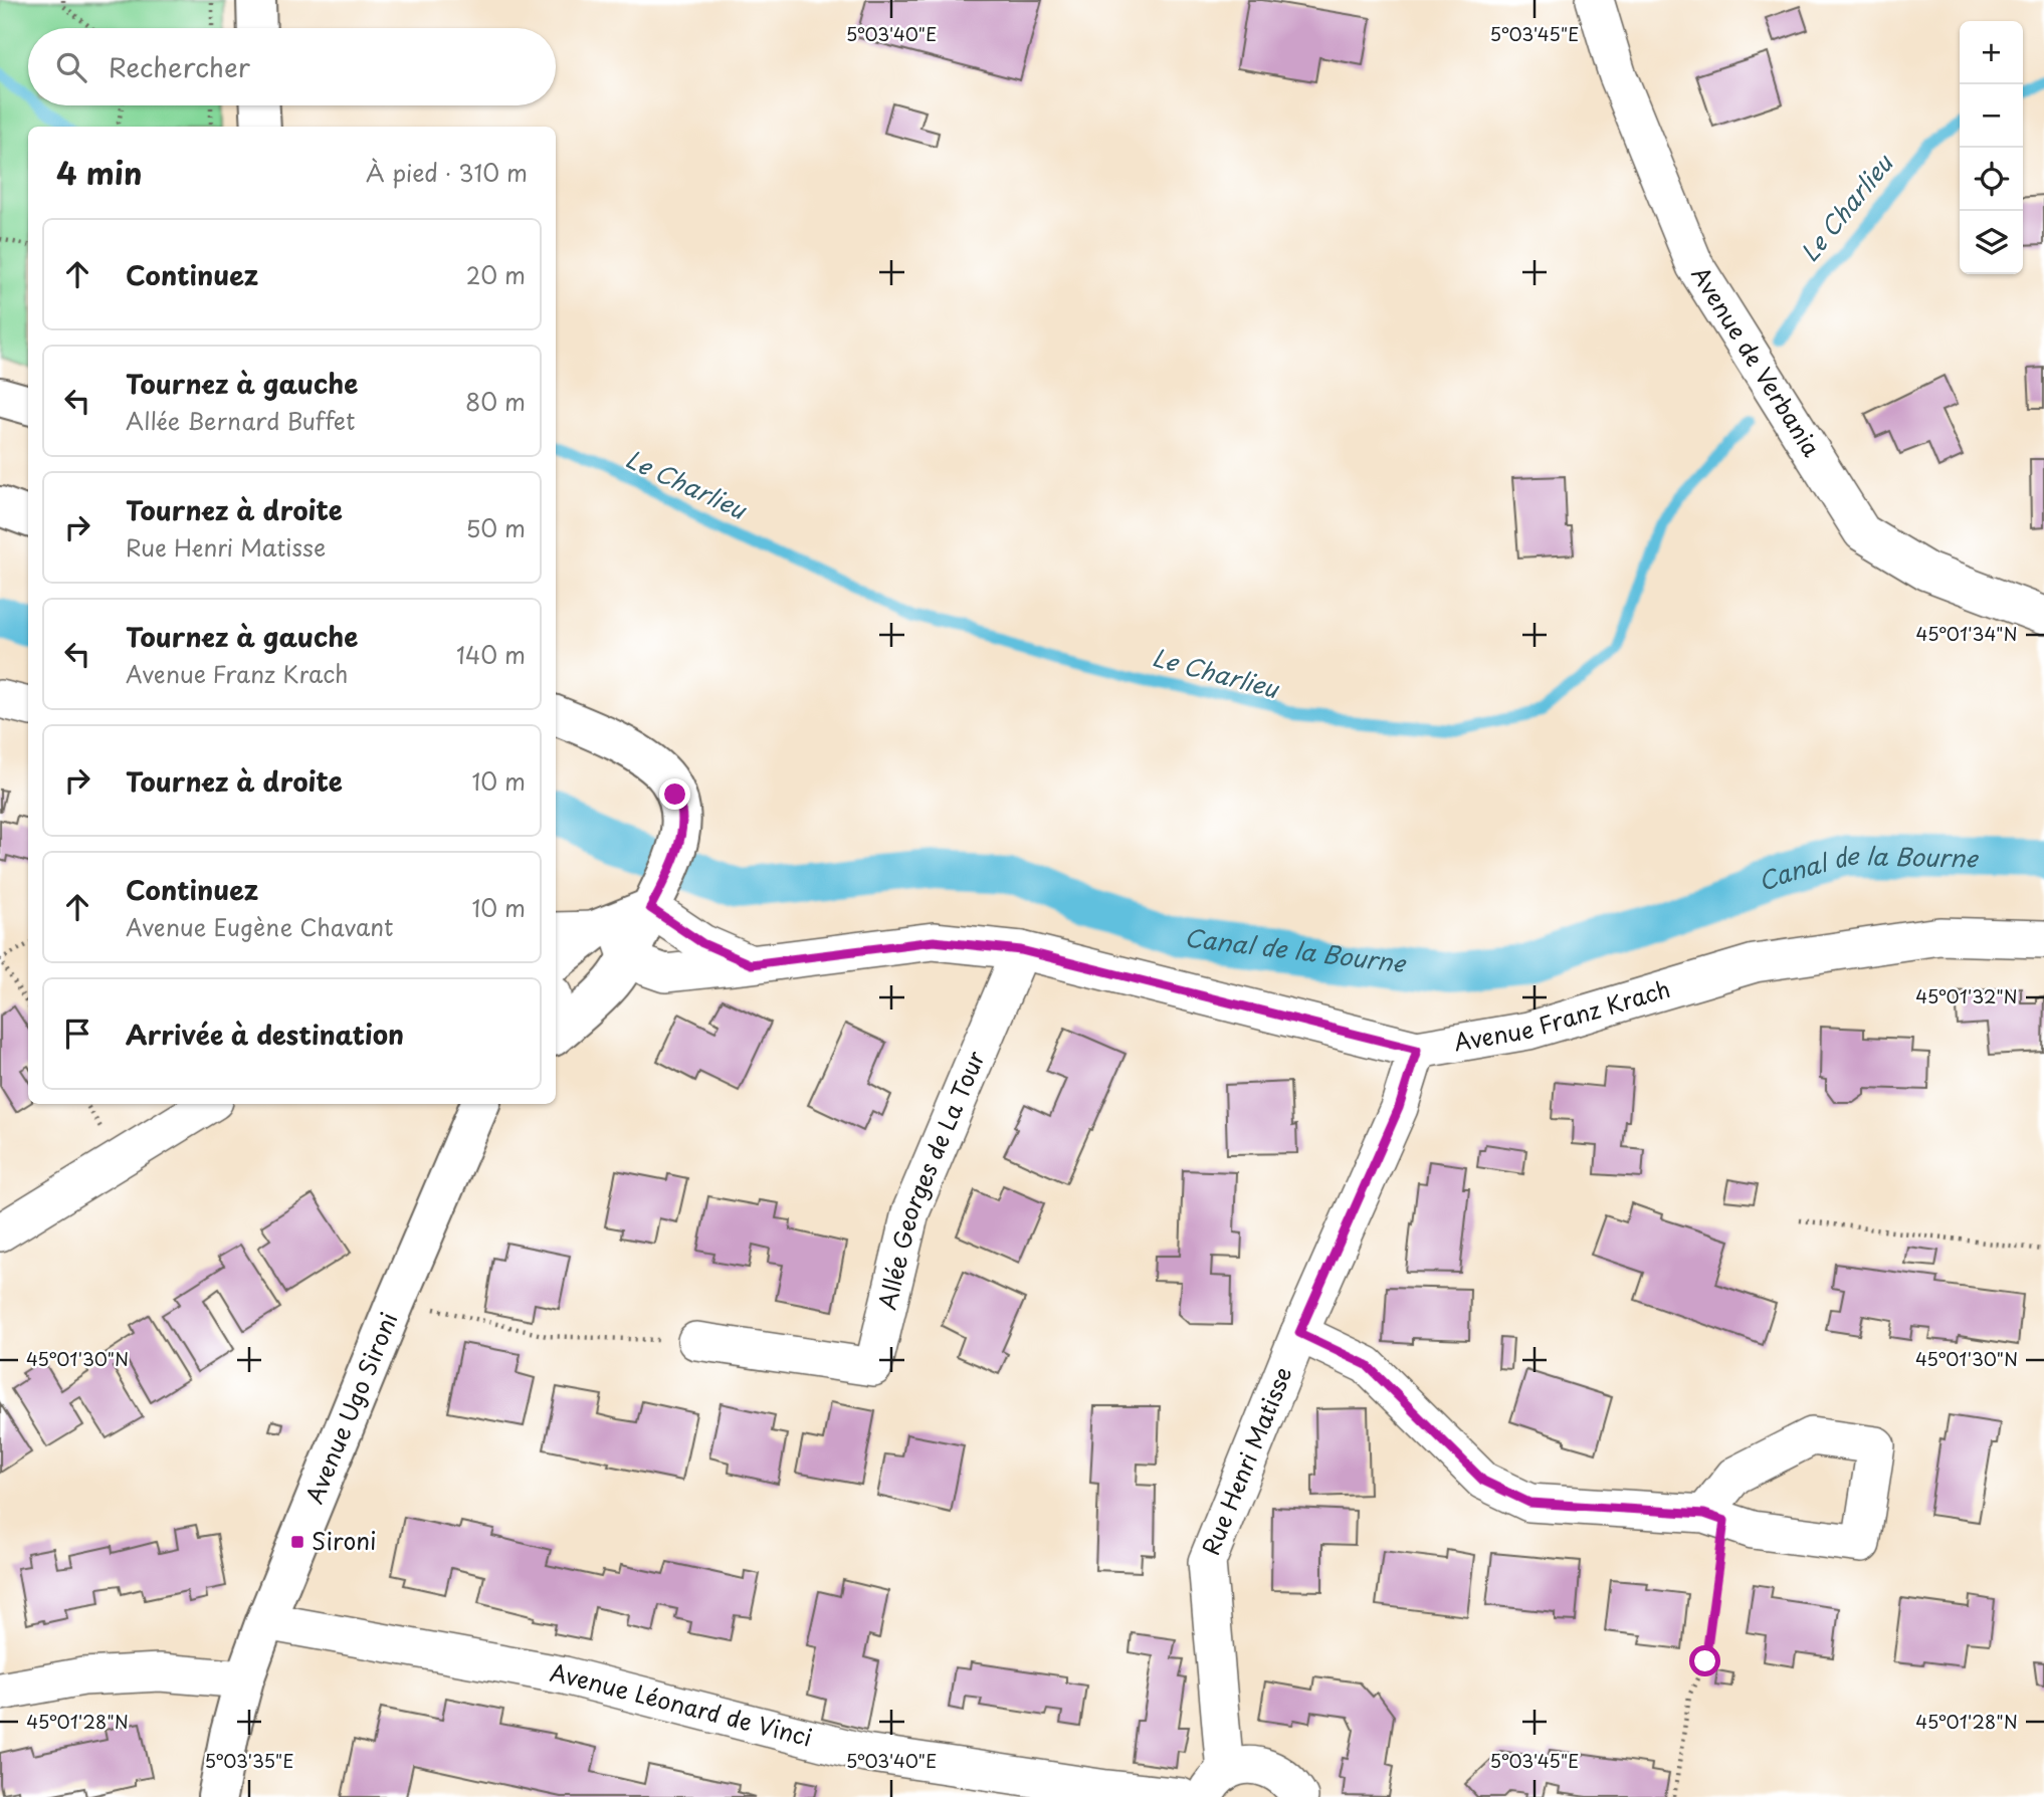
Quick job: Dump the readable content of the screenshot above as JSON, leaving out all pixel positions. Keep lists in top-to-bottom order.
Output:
{
  "streets": {
    "street": [
      "Avenue de Verbania",
      "Avenue Franz Krach",
      "Allée Georges de La Tour",
      "Avenue Ugo Sironi",
      "Rue Henri Matisse",
      "Avenue Léonard de Vinci"
    ]
  },
  "crossings": [
    ["Avenue Franz Krach", "Allée Georges de La Tour"],
    ["Avenue Franz Krach", "Rue Henri Matisse"],
    ["Avenue Ugo Sironi", "Avenue Léonard de Vinci"]
  ],
  "water": ["Le Charlieu", "Canal de la Bourne"],
  "places": {
    "transit": ["Sironi"]
  },
  "page": {
    "map_buttons": ["+", "−"],
    "search": "Rechercher",
    "heading": ["4 min", "À pied · 310 m"],
    "list": [
      ["Continuez", "20 m"],
      ["Tournez à gauche", "Allée Bernard Buffet", "80 m"],
      ["Tournez à droite", "Rue Henri Matisse", "50 m"],
      ["Tournez à gauche", "Avenue Franz Krach", "140 m"],
      ["Tournez à droite", "10 m"],
      ["Continuez", "Avenue Eugène Chavant", "10 m"],
      "Arrivée à destination"
    ]
  },
  "coordinates": [
    "5°03'40\"E",
    "5°03'45\"E",
    "45°01'34\"N",
    "45°01'32\"N",
    "45°01'30\"N",
    "45°01'28\"N",
    "5°03'35\"E"
  ]
}
